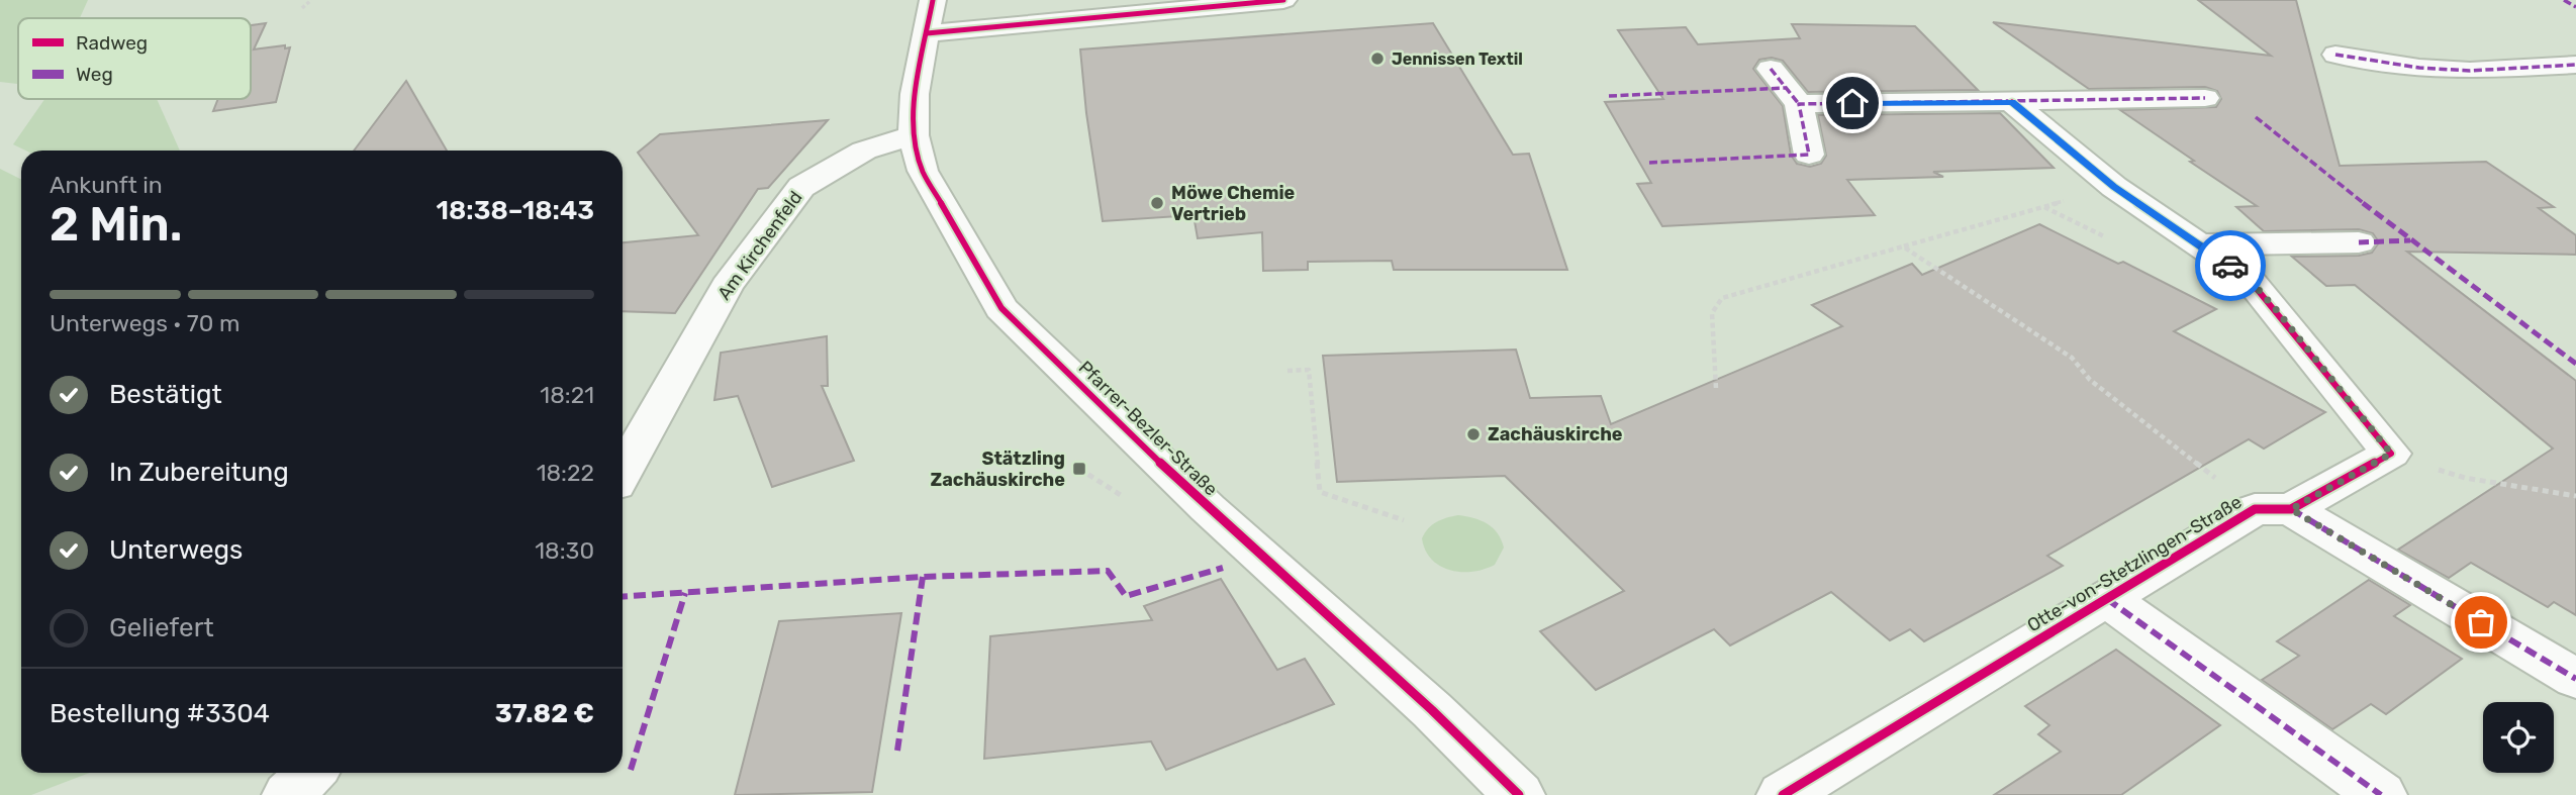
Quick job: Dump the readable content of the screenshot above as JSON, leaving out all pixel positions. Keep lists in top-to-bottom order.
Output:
{
  "streets": {
    "street": ["Am Kirchenfeld", "Pfarrer-Bezler-Straße", "Otte-von-Stetzlingen-Straße"]
  },
  "crossings": [
    ["Am Kirchenfeld", "Pfarrer-Bezler-Straße"]
  ],
  "places": {
    "other": ["Jennissen Textil", "Möwe Chemie Vertrieb", "Zachäuskirche"],
    "transit": ["Stätzling Zachäuskirche"]
  },
  "legend": ["Radweg", "Weg"],
  "page": {
    "heading": ["2 Min.", "Ankunft in", "18:38–18:43"],
    "panel": ["Bestellung #3304", "37.82 €"],
    "bar": "Unterwegs · 70 m",
    "list": [
      ["Bestätigt", "18:21"],
      ["In Zubereitung", "18:22"],
      ["Unterwegs", "18:30"],
      "Geliefert"
    ]
  }
}
